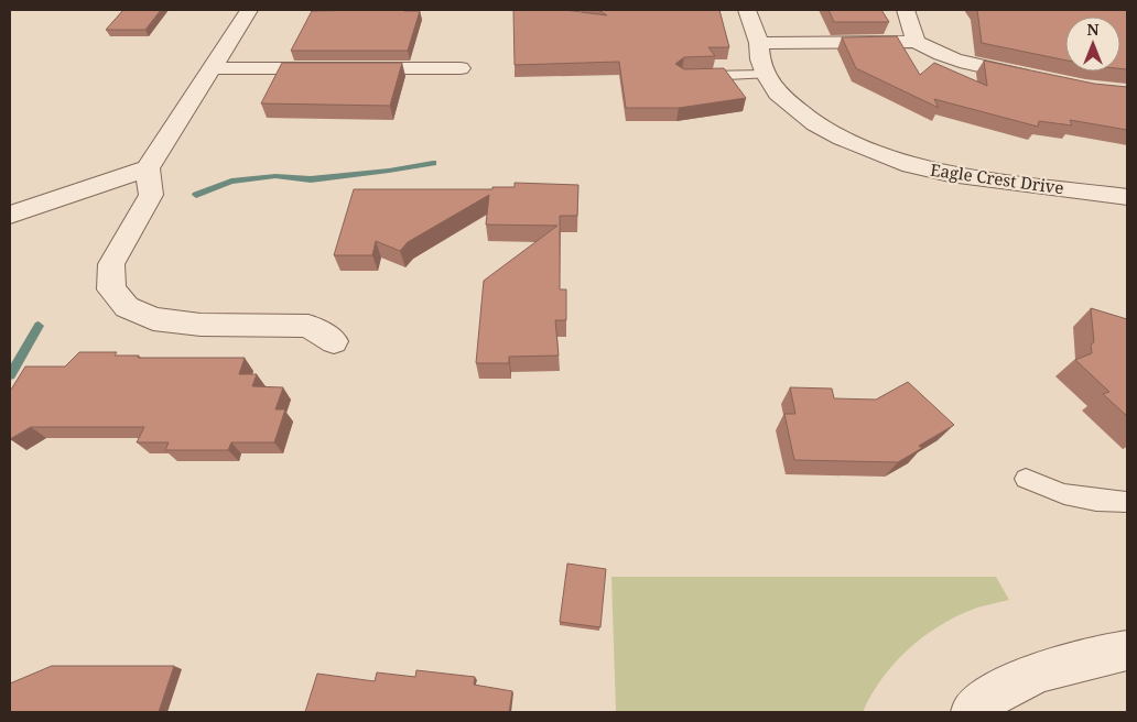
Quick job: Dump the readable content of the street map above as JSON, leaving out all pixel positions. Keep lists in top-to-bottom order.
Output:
{
  "streets": {
    "street": ["Eagle Crest Drive"]
  },
  "north": "top"
}
